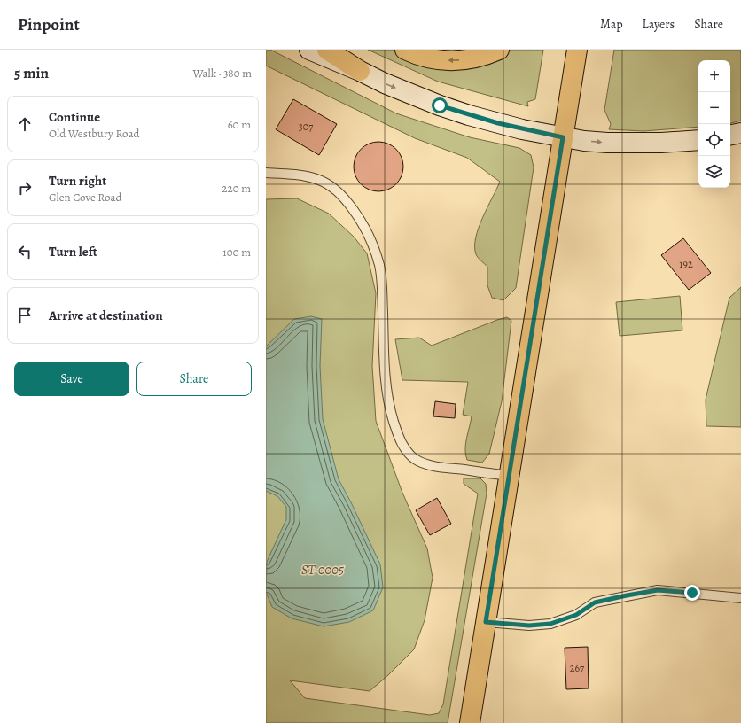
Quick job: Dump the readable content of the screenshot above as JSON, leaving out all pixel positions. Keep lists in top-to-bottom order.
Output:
{
  "water": ["ST-0005"],
  "house_numbers": ["307", "192", "267"],
  "page": {
    "header": "Pinpoint",
    "nav": ["Map", "Layers", "Share"],
    "heading": ["5 min", "Walk · 380 m"],
    "map_buttons": ["+", "−"],
    "list": [
      ["Continue", "Old Westbury Road", "60 m"],
      ["Turn right", "Glen Cove Road", "220 m"],
      ["Turn left", "100 m"],
      "Arrive at destination"
    ],
    "buttons": ["Save", "Share"]
  }
}
